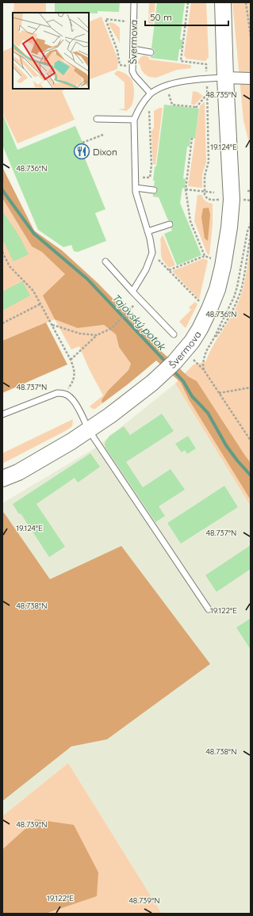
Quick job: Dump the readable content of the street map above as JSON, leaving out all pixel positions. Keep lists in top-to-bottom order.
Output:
{
  "streets": {
    "street": ["Švermova"]
  },
  "water": ["Tajovský potok"],
  "places": {
    "restaurant": ["Dixon"]
  },
  "scale_bar": "50 m",
  "coordinates": [
    "48.735°N",
    "19.124°E",
    "48.736°N",
    "48.737°N",
    "48.738°N",
    "19.122°E",
    "48.739°N"
  ]
}
